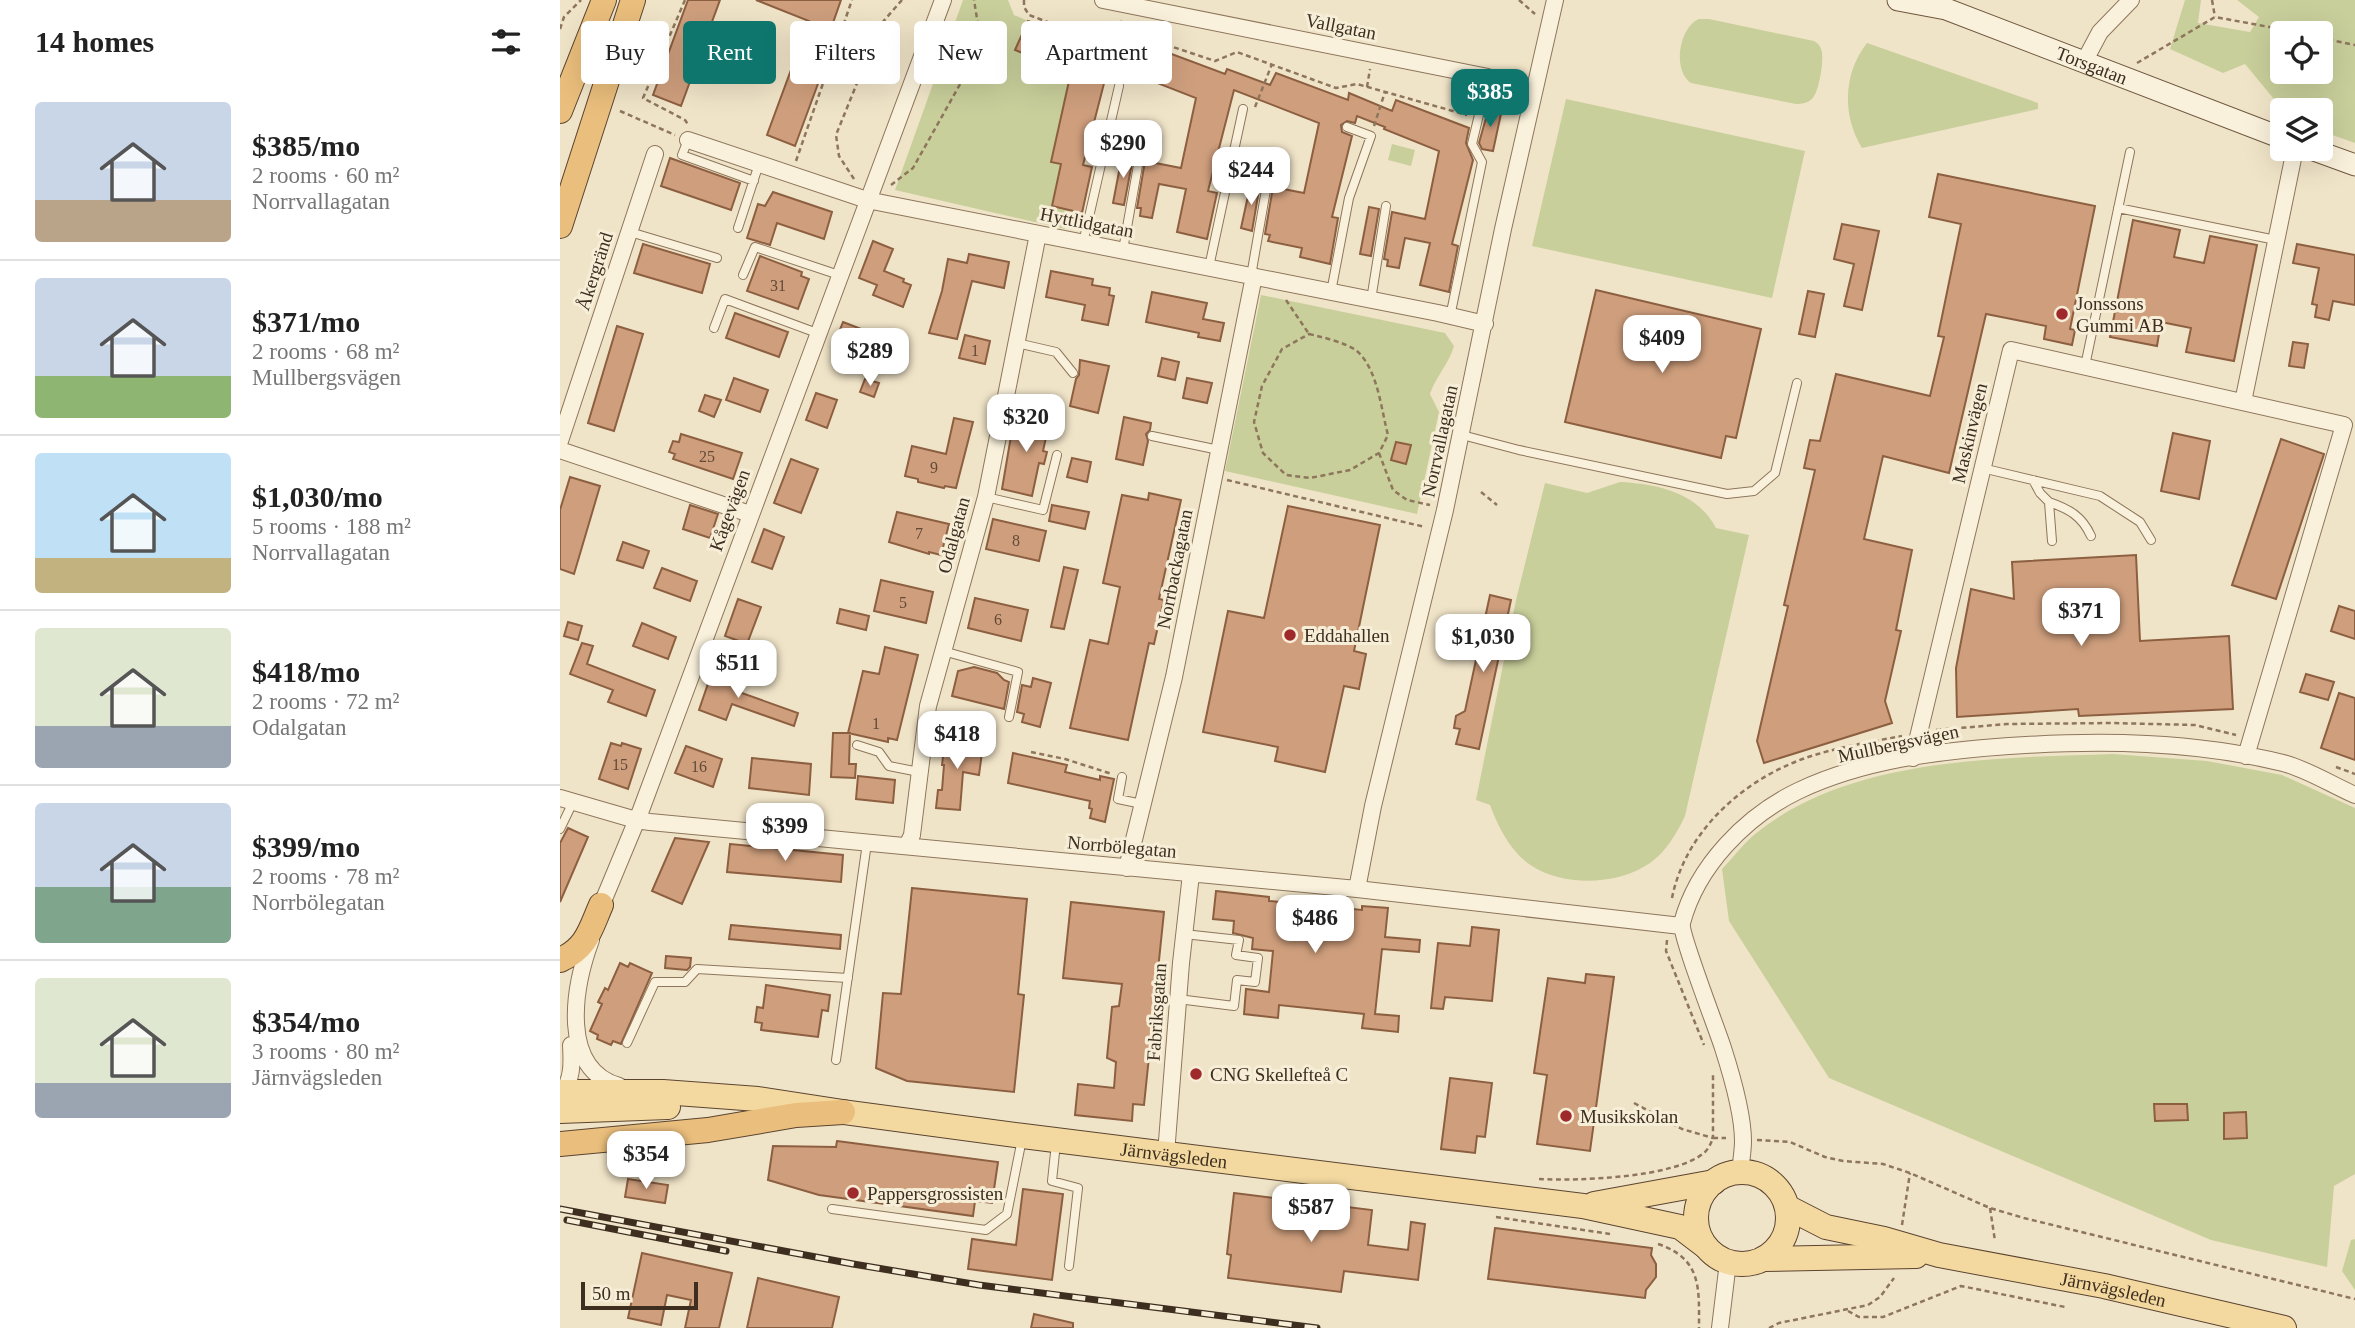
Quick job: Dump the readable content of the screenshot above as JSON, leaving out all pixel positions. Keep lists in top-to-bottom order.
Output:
{
  "streets": {
    "main road": ["Torsgatan", "Järnvägsleden"],
    "street": [
      "Vallgatan",
      "Hyttlidgatan",
      "Åkergränd",
      "Maskinvägen",
      "Norrvallagatan",
      "Kågevägen",
      "Odalgatan",
      "Norrbackagatan",
      "Mullbergsvägen",
      "Norrbölegatan",
      "Fabriksgatan"
    ]
  },
  "crossings": [
    ["Hyttlidgatan", "Norrvallagatan"],
    ["Hyttlidgatan", "Kågevägen"],
    ["Hyttlidgatan", "Odalgatan"],
    ["Hyttlidgatan", "Norrbackagatan"],
    ["Maskinvägen", "Mullbergsvägen"],
    ["Norrvallagatan", "Norrbölegatan"],
    ["Kågevägen", "Norrbölegatan"],
    ["Kågevägen", "Järnvägsleden"],
    ["Odalgatan", "Norrbölegatan"],
    ["Norrbackagatan", "Norrbölegatan"],
    ["Mullbergsvägen", "Norrbölegatan"],
    ["Norrbölegatan", "Fabriksgatan"],
    ["Fabriksgatan", "Järnvägsleden"]
  ],
  "places": [
    "Jonssons Gummi AB",
    "Eddahallen",
    "CNG Skellefteå C",
    "Musikskolan",
    "Pappersgrossisten"
  ],
  "house_numbers": [
    "31",
    "1",
    "25",
    "9",
    "7",
    "8",
    "5",
    "6",
    "1",
    "15",
    "16"
  ],
  "scale_bar": "50 m",
  "page": {
    "heading": "14 homes",
    "chip": [
      "Buy",
      "Rent",
      "Filters",
      "New",
      "Apartment"
    ],
    "price": [
      "$385",
      "$290",
      "$244",
      "$409",
      "$289",
      "$320",
      "$371",
      "$1,030",
      "$511",
      "$418",
      "$399",
      "$486",
      "$354",
      "$587"
    ],
    "list": [
      {
        "name": "$385/mo",
        "note": "2 rooms · 60 m² · Norrvallagatan"
      },
      {
        "name": "$371/mo",
        "note": "2 rooms · 68 m² · Mullbergsvägen"
      },
      {
        "name": "$1,030/mo",
        "note": "5 rooms · 188 m² · Norrvallagatan"
      },
      {
        "name": "$418/mo",
        "note": "2 rooms · 72 m² · Odalgatan"
      },
      {
        "name": "$399/mo",
        "note": "2 rooms · 78 m² · Norrbölegatan"
      },
      {
        "name": "$354/mo",
        "note": "3 rooms · 80 m² · Järnvägsleden"
      }
    ],
    "scale": "50 m"
  }
}
